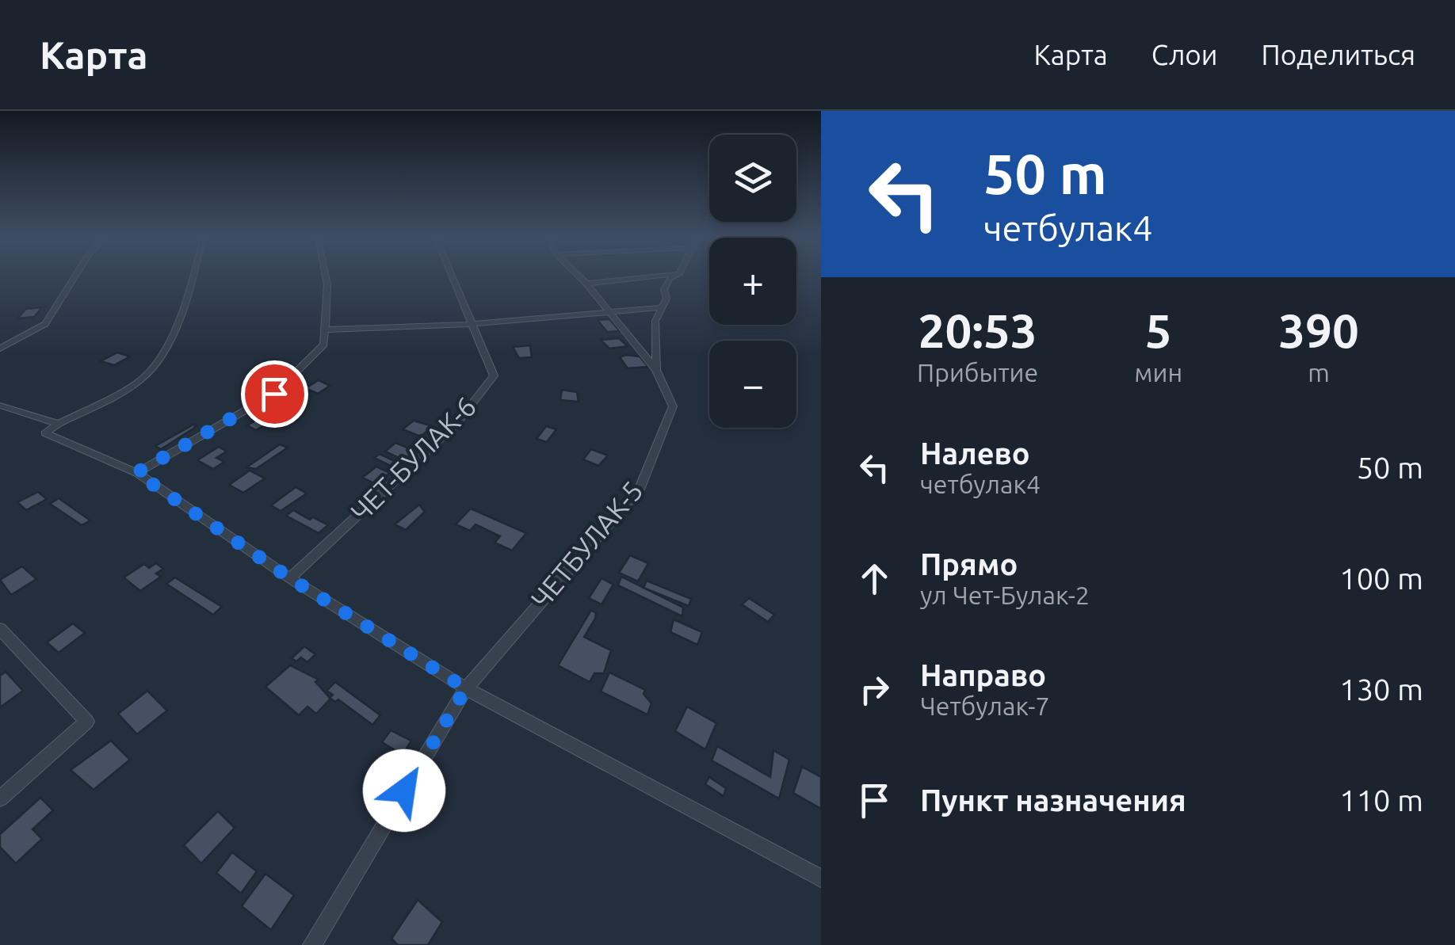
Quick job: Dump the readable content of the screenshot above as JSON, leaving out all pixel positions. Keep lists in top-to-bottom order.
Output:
{
  "streets": {
    "street": ["ЧЕТ-БУЛАК-6", "ЧЕТБУЛАК-5"]
  },
  "page": {
    "header": "Карта",
    "nav": ["Карта", "Слои", "Поделиться"],
    "turn": ["50 m", "четбулак4"],
    "map_buttons": ["+", "−"],
    "eta": [
      "20:53",
      "Прибытие",
      "5",
      "мин",
      "390",
      "m"
    ],
    "list": [
      {
        "name": "Налево",
        "note": "четбулак4",
        "value": "50 m"
      },
      {
        "name": "Прямо",
        "note": "ул Чет-Булак-2",
        "value": "100 m"
      },
      {
        "name": "Направо",
        "note": "Четбулак-7",
        "value": "130 m"
      },
      {
        "name": "Пункт назначения",
        "value": "110 m"
      }
    ]
  }
}
